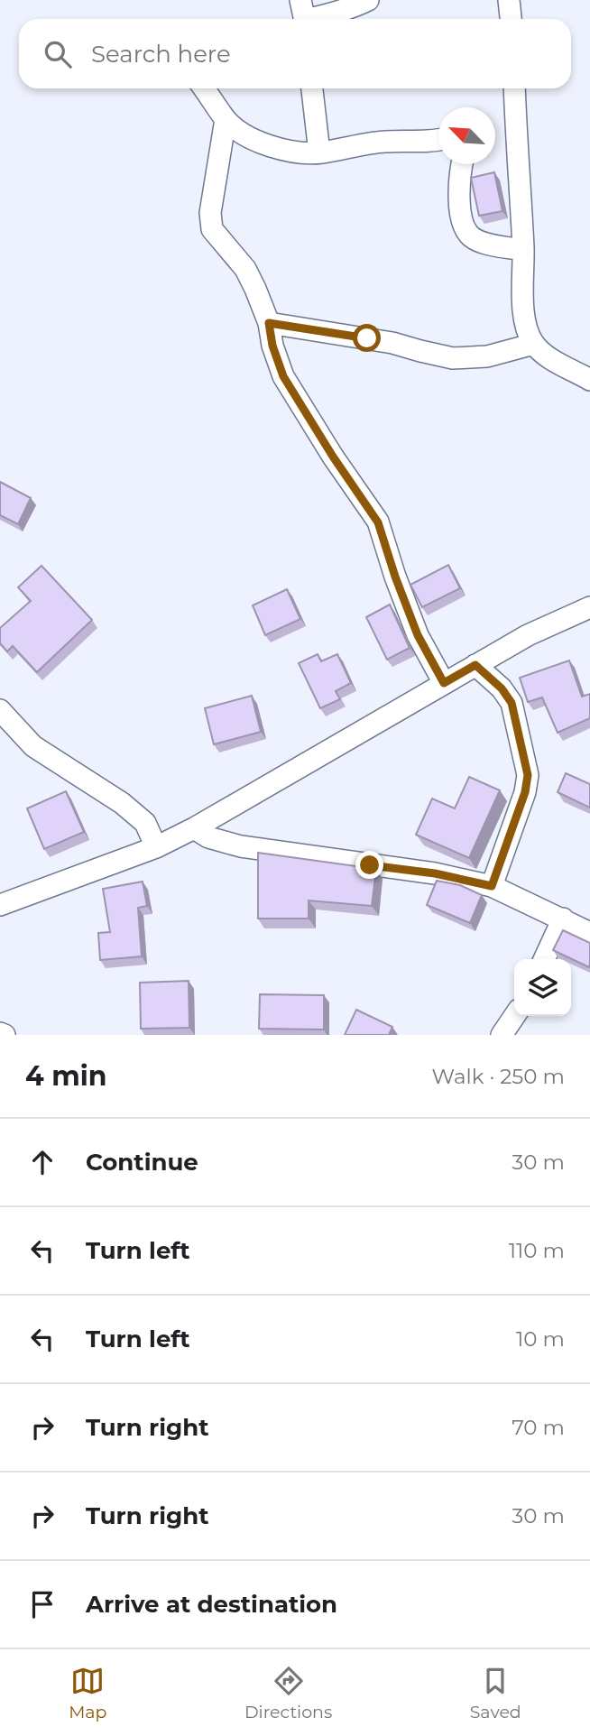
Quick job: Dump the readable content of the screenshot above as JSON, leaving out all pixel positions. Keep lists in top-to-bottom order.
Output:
{
  "north": "top left",
  "page": {
    "search": "Search here",
    "heading": ["4 min", "Walk · 250 m"],
    "list": [
      ["Continue", "30 m"],
      ["Turn left", "110 m"],
      ["Turn left", "10 m"],
      ["Turn right", "70 m"],
      ["Turn right", "30 m"],
      "Arrive at destination"
    ],
    "nav": ["Map", "Directions", "Saved"]
  }
}
